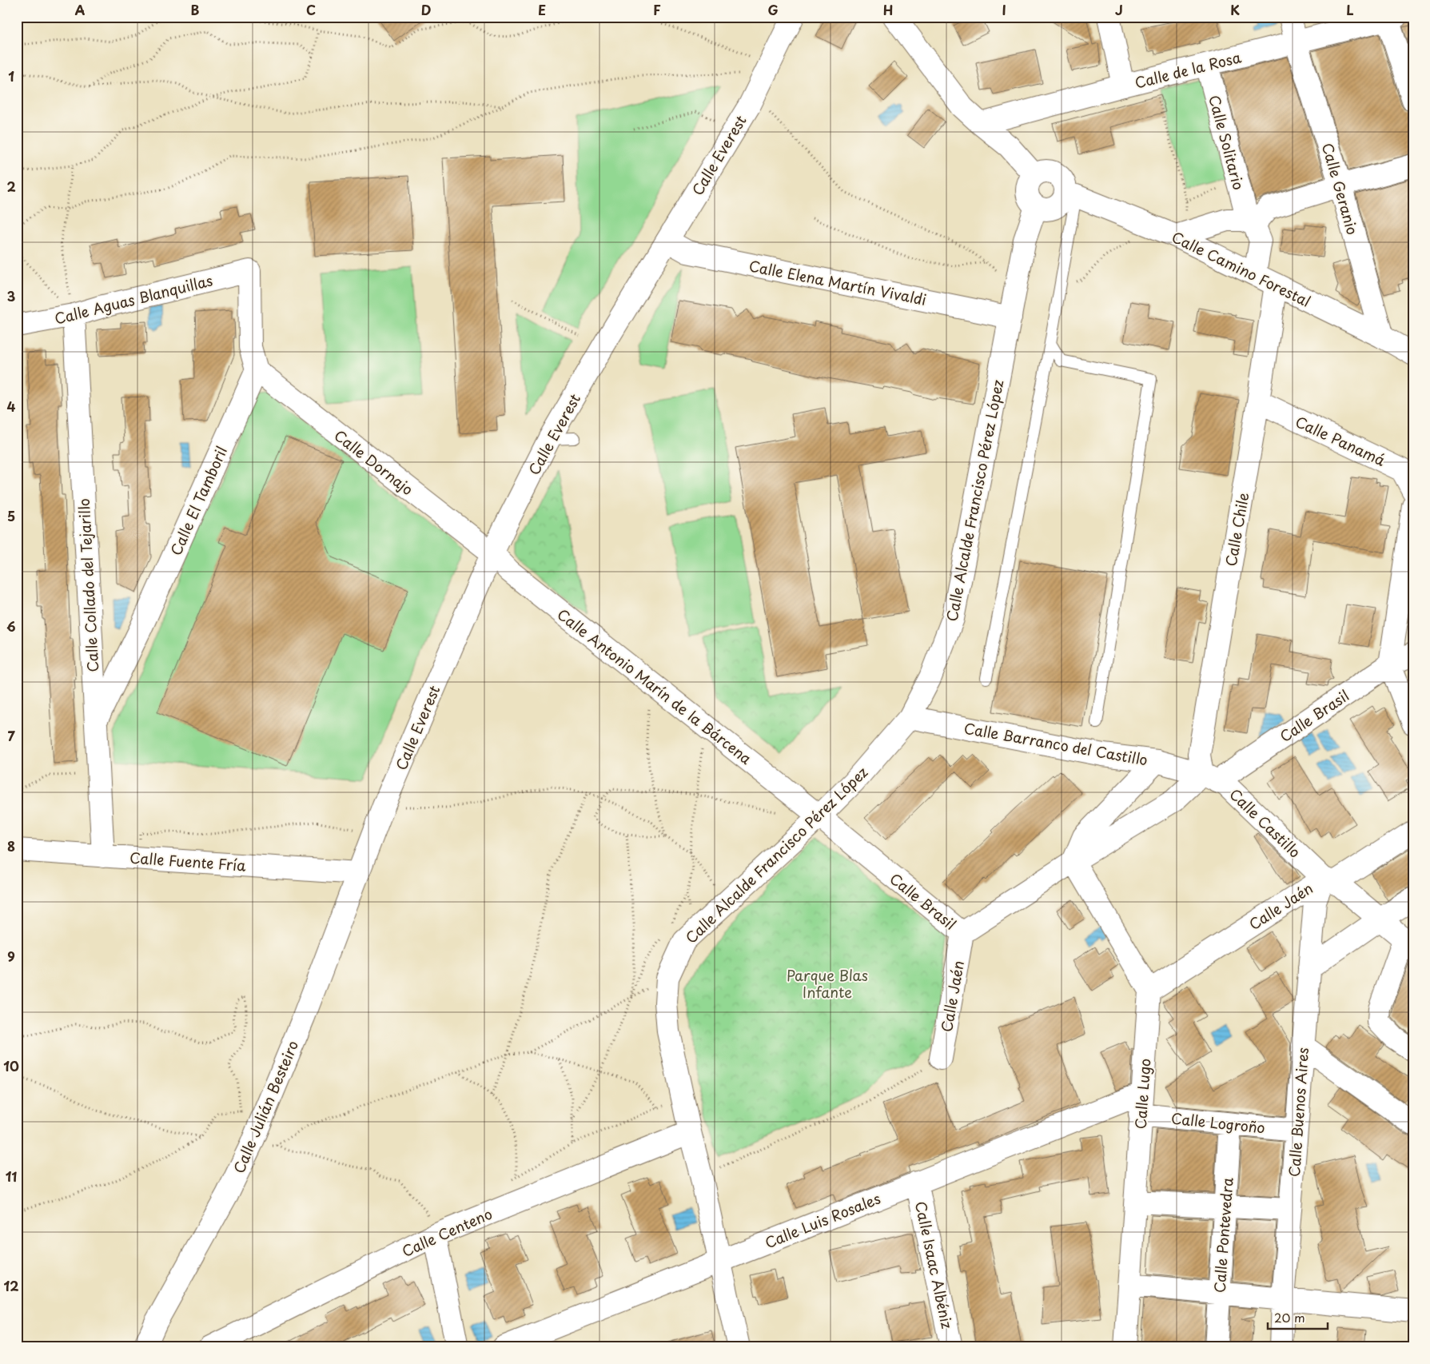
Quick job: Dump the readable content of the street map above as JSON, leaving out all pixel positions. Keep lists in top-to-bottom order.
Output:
{
  "streets": {
    "street": [
      "Calle de la Rosa",
      "Calle Solitario",
      "Calle Everest",
      "Calle Geranio",
      "Calle Camino Forestal",
      "Calle Elena Martín Vivaldi",
      "Calle Aguas Blanquillas",
      "Calle Panamá",
      "Calle Dornajo",
      "Calle El Tamboril",
      "Calle Alcalde Francisco Pérez López",
      "Calle Chile",
      "Calle Collado del Tejarillo",
      "Calle Antonio Marín de la Bárcena",
      "Calle Brasil",
      "Calle Barranco del Castillo",
      "Calle Castillo",
      "Calle Fuente Fría",
      "Calle Jaén",
      "Calle Lugo",
      "Calle Julián Besteiro",
      "Calle Buenos Aires",
      "Calle Logroño",
      "Calle Luis Rosales",
      "Calle Centeno",
      "Calle Pontevedra",
      "Calle Isaac Albéniz"
    ]
  },
  "crossings": [
    ["Calle de la Rosa", "Calle Solitario"],
    ["Calle de la Rosa", "Calle Geranio"],
    ["Calle Solitario", "Calle Camino Forestal"],
    ["Calle Everest", "Calle Elena Martín Vivaldi"],
    ["Calle Everest", "Calle Dornajo"],
    ["Calle Everest", "Calle Antonio Marín de la Bárcena"],
    ["Calle Everest", "Calle Fuente Fría"],
    ["Calle Everest", "Calle Julián Besteiro"],
    ["Calle Geranio", "Calle Camino Forestal"],
    ["Calle Camino Forestal", "Calle Alcalde Francisco Pérez López"],
    ["Calle Camino Forestal", "Calle Chile"],
    ["Calle Elena Martín Vivaldi", "Calle Alcalde Francisco Pérez López"],
    ["Calle Aguas Blanquillas", "Calle Dornajo"],
    ["Calle Aguas Blanquillas", "Calle El Tamboril"],
    ["Calle Aguas Blanquillas", "Calle Collado del Tejarillo"],
    ["Calle Panamá", "Calle Chile"],
    ["Calle Dornajo", "Calle El Tamboril"],
    ["Calle Dornajo", "Calle Antonio Marín de la Bárcena"],
    ["Calle El Tamboril", "Calle Collado del Tejarillo"],
    ["Calle Alcalde Francisco Pérez López", "Calle Antonio Marín de la Bárcena"],
    ["Calle Alcalde Francisco Pérez López", "Calle Brasil"],
    ["Calle Alcalde Francisco Pérez López", "Calle Barranco del Castillo"],
    ["Calle Alcalde Francisco Pérez López", "Calle Luis Rosales"],
    ["Calle Alcalde Francisco Pérez López", "Calle Centeno"],
    ["Calle Chile", "Calle Brasil"],
    ["Calle Chile", "Calle Barranco del Castillo"],
    ["Calle Chile", "Calle Castillo"],
    ["Calle Collado del Tejarillo", "Calle Fuente Fría"],
    ["Calle Antonio Marín de la Bárcena", "Calle Brasil"],
    ["Calle Brasil", "Calle Barranco del Castillo"],
    ["Calle Brasil", "Calle Castillo"],
    ["Calle Brasil", "Calle Jaén"],
    ["Calle Barranco del Castillo", "Calle Castillo"],
    ["Calle Castillo", "Calle Jaén"],
    ["Calle Castillo", "Calle Buenos Aires"],
    ["Calle Fuente Fría", "Calle Julián Besteiro"],
    ["Calle Jaén", "Calle Lugo"],
    ["Calle Jaén", "Calle Buenos Aires"],
    ["Calle Lugo", "Calle Logroño"],
    ["Calle Lugo", "Calle Luis Rosales"],
    ["Calle Buenos Aires", "Calle Logroño"],
    ["Calle Logroño", "Calle Luis Rosales"],
    ["Calle Logroño", "Calle Pontevedra"],
    ["Calle Luis Rosales", "Calle Isaac Albéniz"]
  ],
  "parks": ["Parque Blas Infante"],
  "scale_bar": "20 m",
  "grid": {
    "columns": [
      "A",
      "B",
      "C",
      "D",
      "E",
      "F",
      "G",
      "H",
      "I",
      "J",
      "K",
      "L"
    ],
    "rows": [
      "1",
      "2",
      "3",
      "4",
      "5",
      "6",
      "7",
      "8",
      "9",
      "10",
      "11",
      "12"
    ]
  }
}
